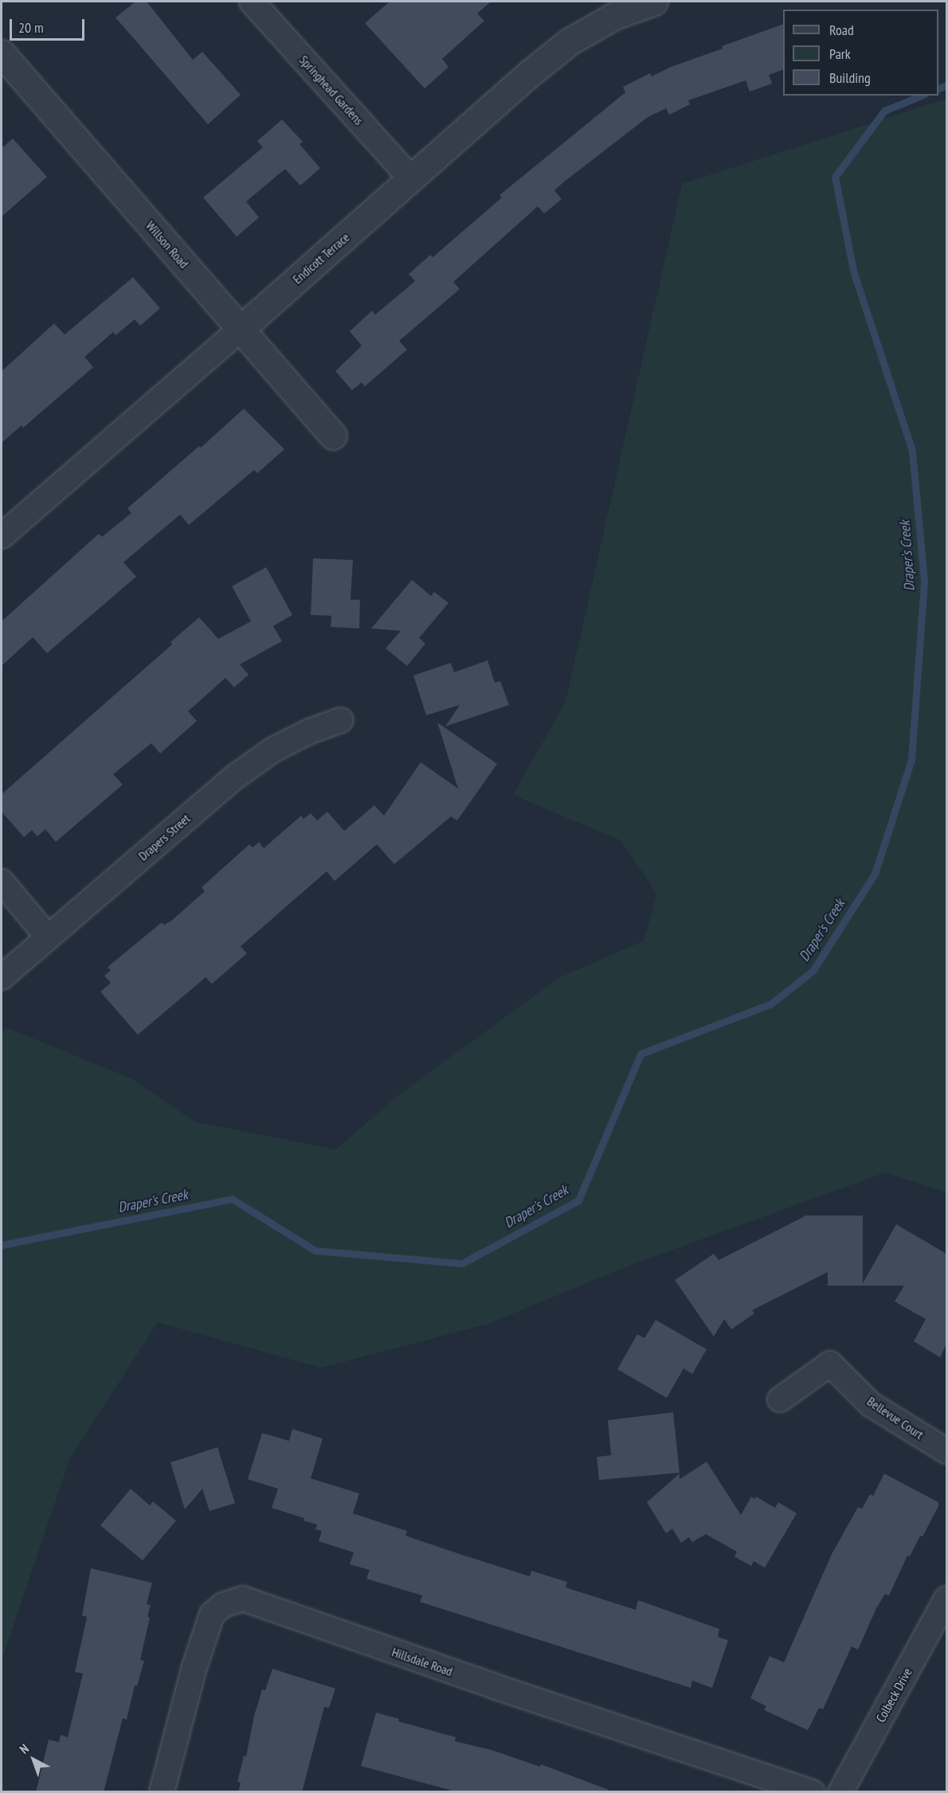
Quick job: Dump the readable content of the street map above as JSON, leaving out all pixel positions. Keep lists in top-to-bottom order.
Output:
{
  "streets": {
    "street": [
      "Springhead Gardens",
      "Willson Road",
      "Endicott Terrace",
      "Drapers Street",
      "Bellevue Court",
      "Hillsdale Road",
      "Colbeck Drive"
    ]
  },
  "crossings": [
    ["Springhead Gardens", "Endicott Terrace"],
    ["Willson Road", "Endicott Terrace"]
  ],
  "water": ["Draper's Creek"],
  "legend": ["Road", "Park", "Building"],
  "scale_bar": "20 m",
  "north": "top left"
}
